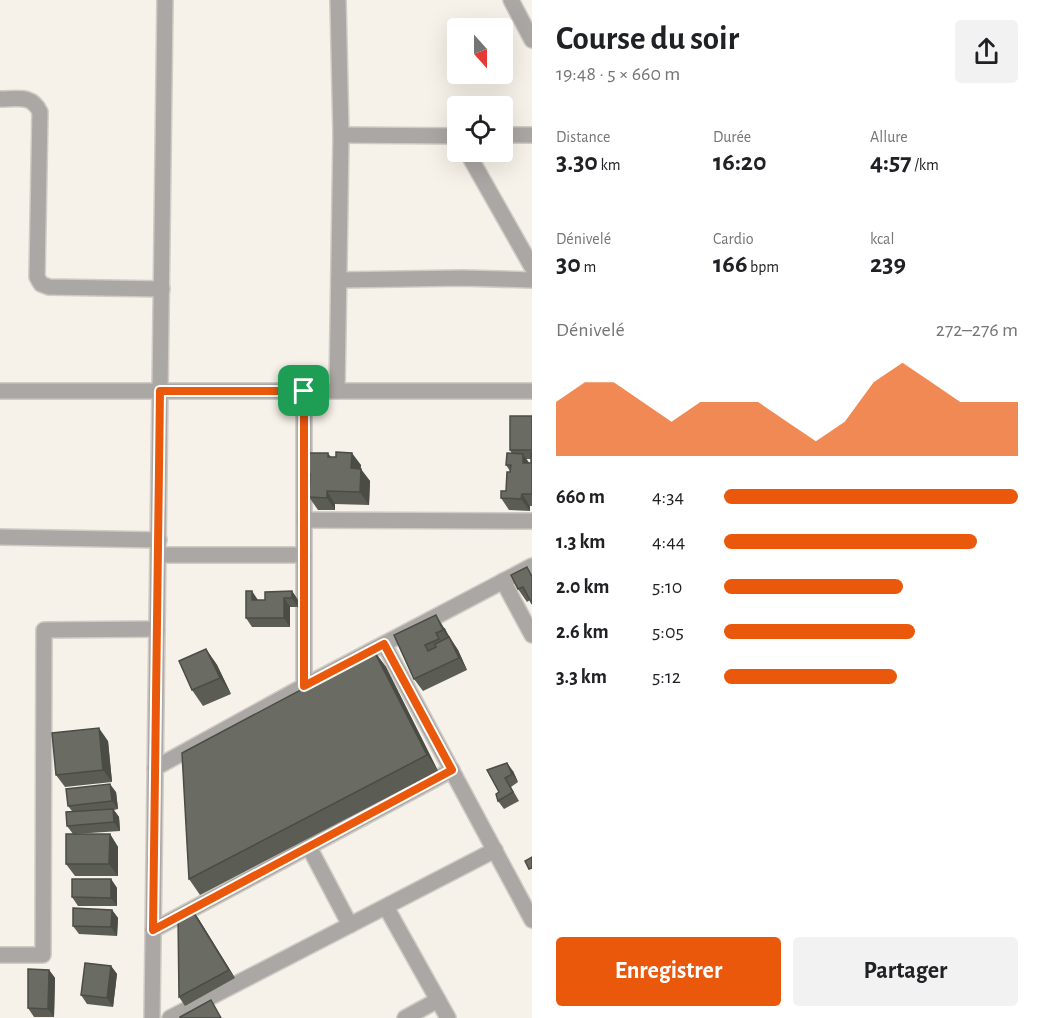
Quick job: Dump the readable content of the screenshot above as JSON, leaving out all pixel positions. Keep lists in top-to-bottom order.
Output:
{
  "north": "bottom",
  "page": {
    "heading": ["Course du soir", "19:48 · 5 × 660 m"],
    "stats": [
      ["Distance", "3.30 km"],
      ["Durée", "16:20"],
      ["Allure", "4:57 /km"],
      ["Dénivelé", "30 m"],
      ["Cardio", "166 bpm"],
      ["kcal", "239"]
    ],
    "chart": ["Dénivelé", "272–276 m"],
    "list": [
      {
        "name": "660 m",
        "note": "4:34"
      },
      {
        "name": "1.3 km",
        "note": "4:44"
      },
      {
        "name": "2.0 km",
        "note": "5:10"
      },
      {
        "name": "2.6 km",
        "note": "5:05"
      },
      {
        "name": "3.3 km",
        "note": "5:12"
      }
    ],
    "buttons": ["Enregistrer", "Partager"]
  }
}
